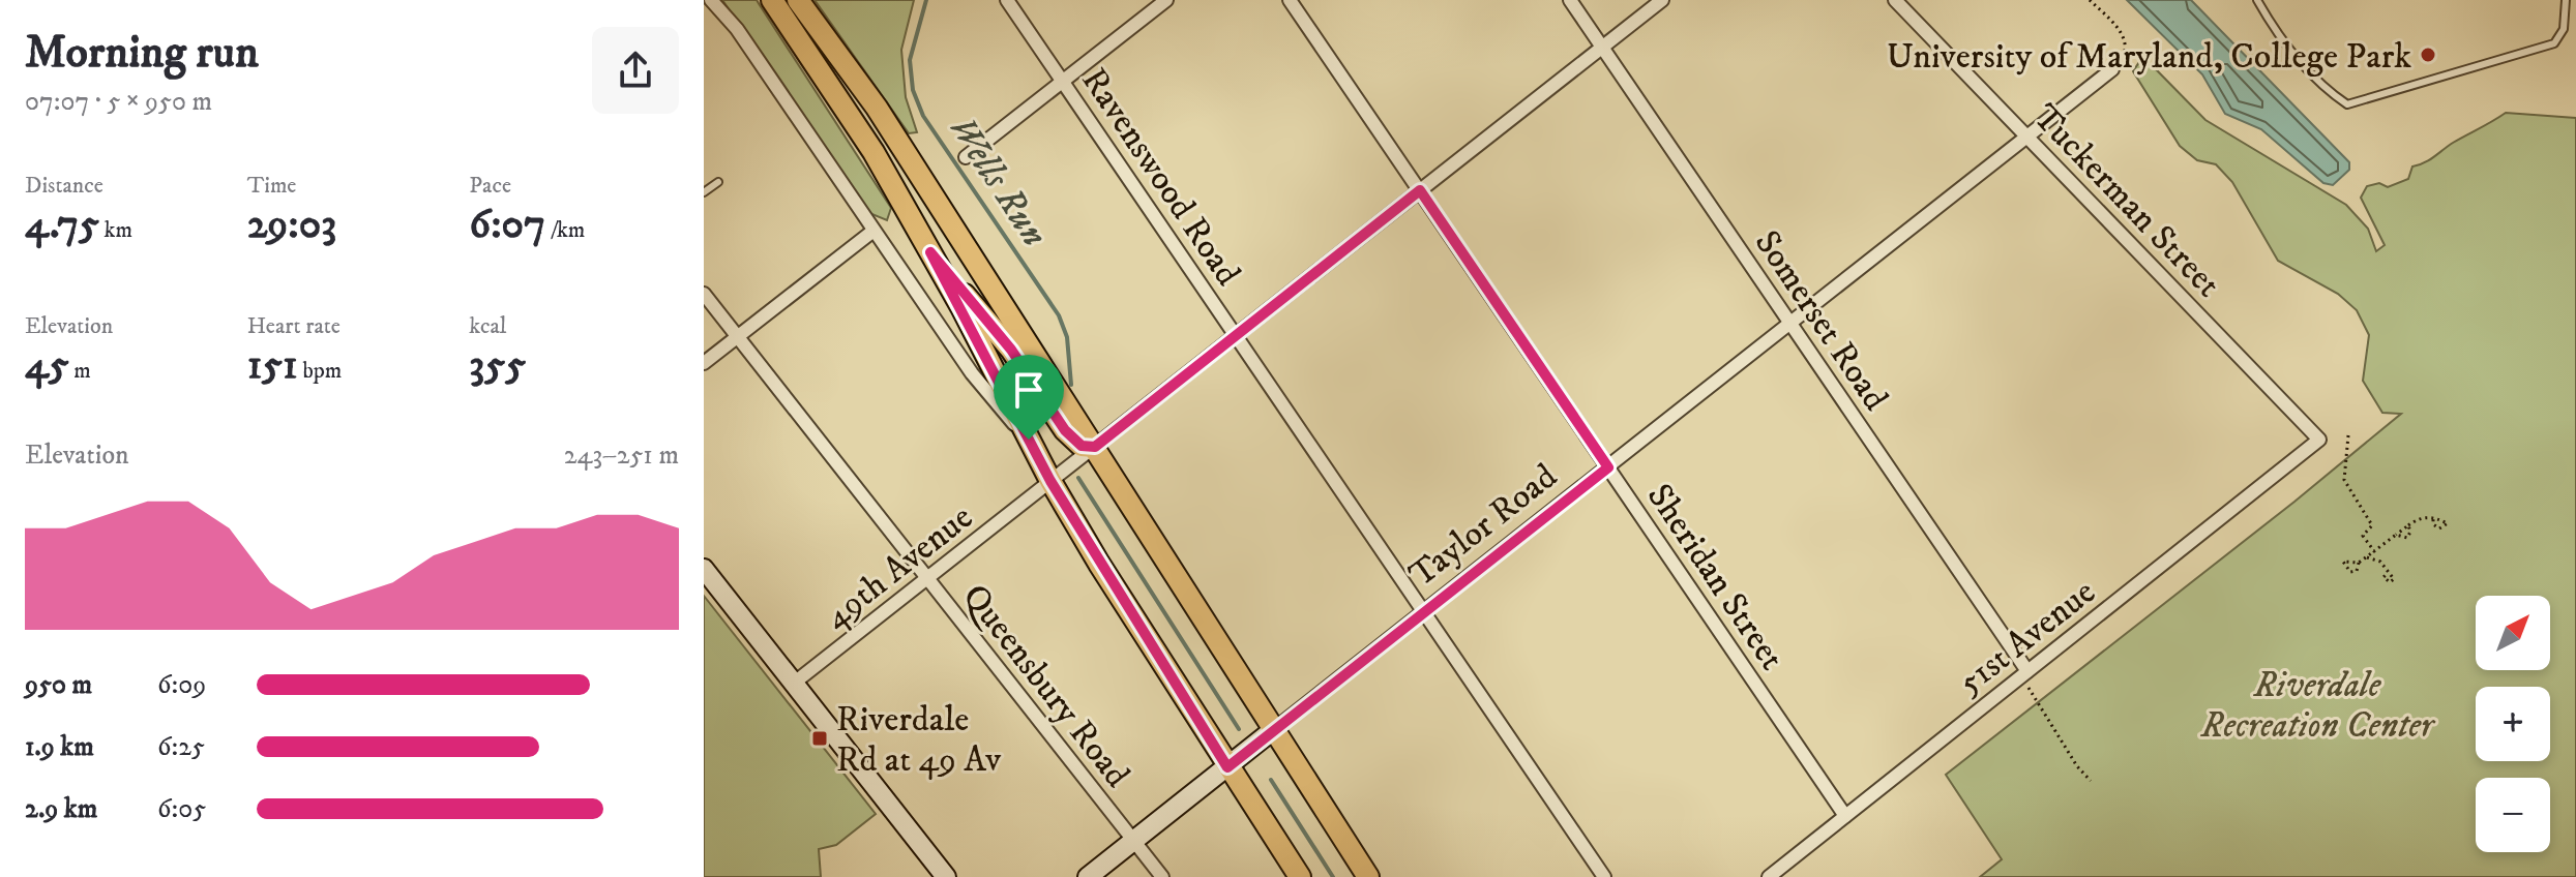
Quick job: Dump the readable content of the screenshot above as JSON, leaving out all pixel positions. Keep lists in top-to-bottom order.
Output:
{
  "streets": {
    "street": [
      "Ravenswood Road",
      "Tuckerman Street",
      "Somerset Road",
      "Taylor Road",
      "49th Avenue",
      "Sheridan Street",
      "51st Avenue",
      "Queensbury Road"
    ]
  },
  "crossings": [
    ["Ravenswood Road", "Taylor Road"],
    ["Ravenswood Road", "49th Avenue"],
    ["Tuckerman Street", "Taylor Road"],
    ["Tuckerman Street", "51st Avenue"],
    ["Somerset Road", "Taylor Road"],
    ["Somerset Road", "49th Avenue"],
    ["Somerset Road", "51st Avenue"],
    ["Taylor Road", "Sheridan Street"],
    ["Taylor Road", "Queensbury Road"],
    ["49th Avenue", "Sheridan Street"],
    ["49th Avenue", "Queensbury Road"],
    ["Sheridan Street", "51st Avenue"]
  ],
  "water": ["Wells Run"],
  "parks": ["Riverdale Recreation Center"],
  "places": {
    "other": ["University of Maryland, College Park"],
    "transit": ["Riverdale Rd at 49 Av"]
  },
  "north": "top right",
  "page": {
    "heading": ["Morning run", "07:07 · 5 × 950 m"],
    "stats": [
      ["Distance", "4.75 km"],
      ["Time", "29:03"],
      ["Pace", "6:07 /km"],
      ["Elevation", "45 m"],
      ["Heart rate", "151 bpm"],
      ["kcal", "355"]
    ],
    "chart": ["Elevation", "243–251 m"],
    "map_buttons": ["+", "−"],
    "list": [
      {
        "name": "950 m",
        "note": "6:09"
      },
      {
        "name": "1.9 km",
        "note": "6:25"
      },
      {
        "name": "2.9 km",
        "note": "6:05"
      }
    ]
  }
}
